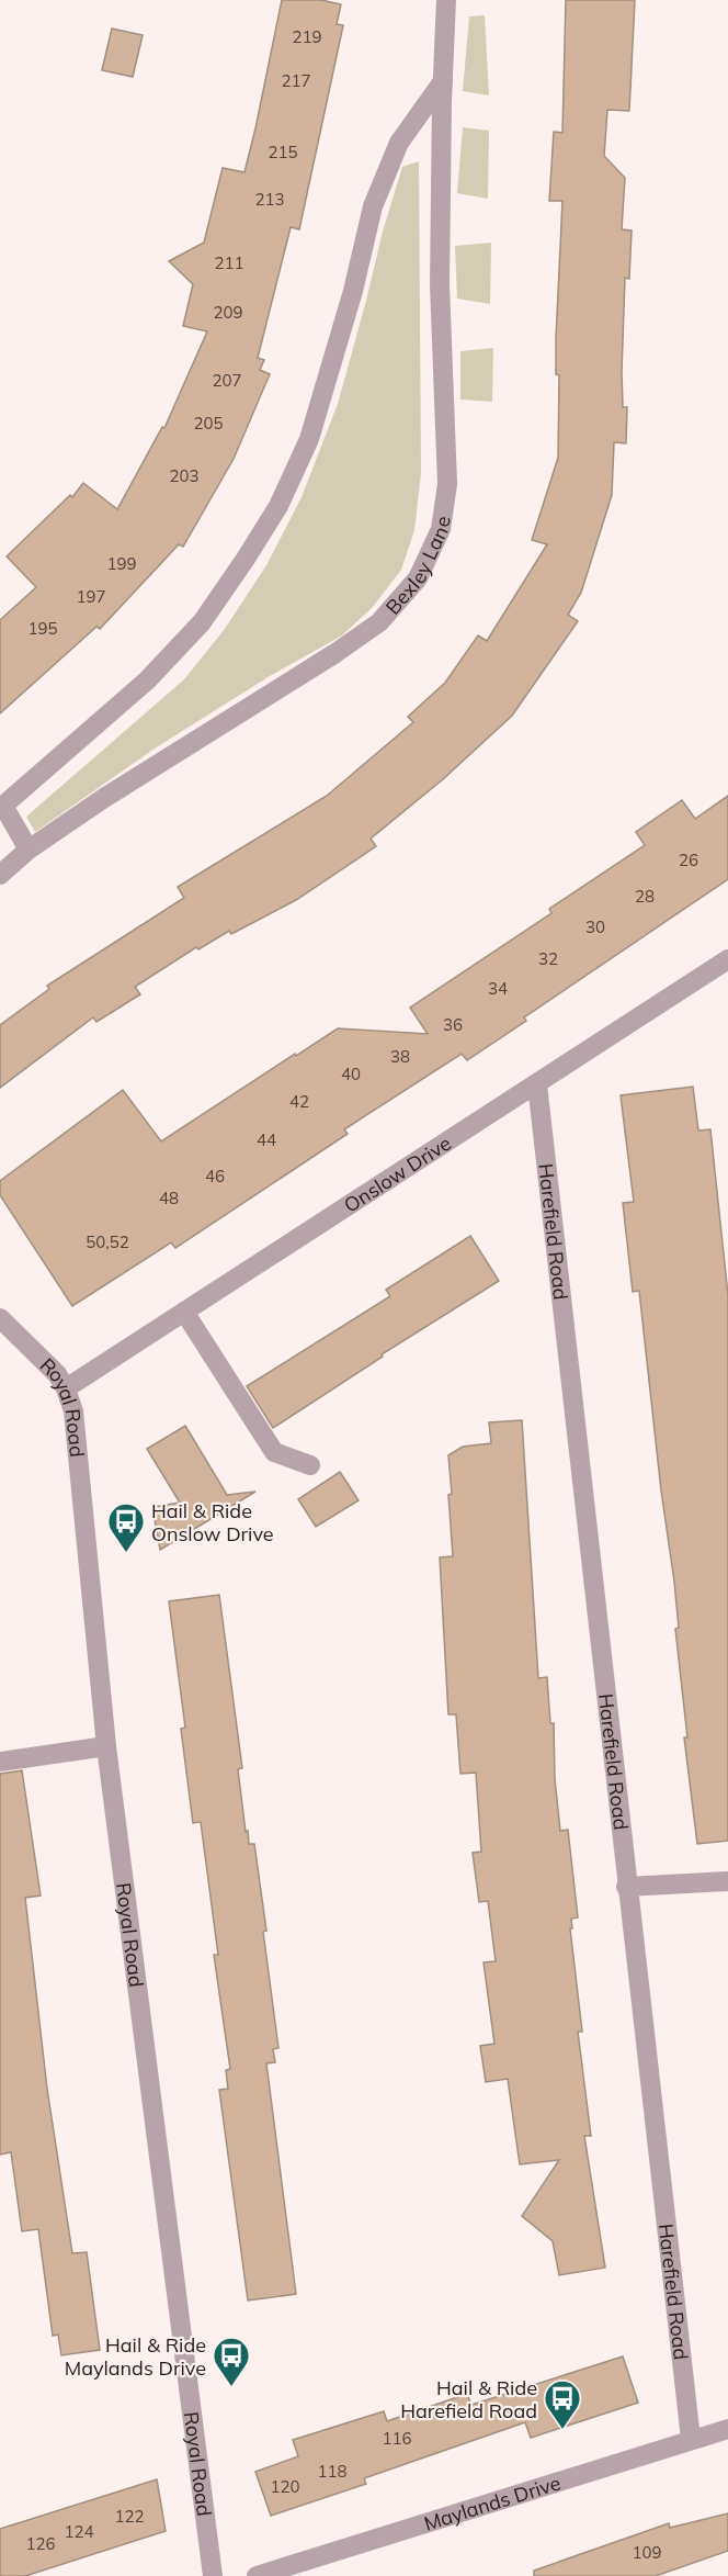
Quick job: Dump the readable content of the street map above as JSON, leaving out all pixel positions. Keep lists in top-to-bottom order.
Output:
{
  "streets": {
    "street": [
      "Bexley Lane",
      "Onslow Drive",
      "Harefield Road",
      "Royal Road",
      "Maylands Drive"
    ]
  },
  "crossings": [
    ["Onslow Drive", "Harefield Road"],
    ["Onslow Drive", "Royal Road"],
    ["Harefield Road", "Maylands Drive"]
  ],
  "places": {
    "bus stop": ["Hail & Ride Onslow Drive", "Hail & Ride Maylands Drive", "Hail & Ride Harefield Road"]
  },
  "house_numbers": [
    "219",
    "217",
    "215",
    "213",
    "211",
    "209",
    "207",
    "205",
    "203",
    "199",
    "197",
    "195",
    "26",
    "28",
    "30",
    "32",
    "34",
    "36",
    "38",
    "40",
    "42",
    "44",
    "46",
    "48",
    "50,52",
    "116",
    "118",
    "120",
    "122",
    "124",
    "126",
    "109"
  ]
}
